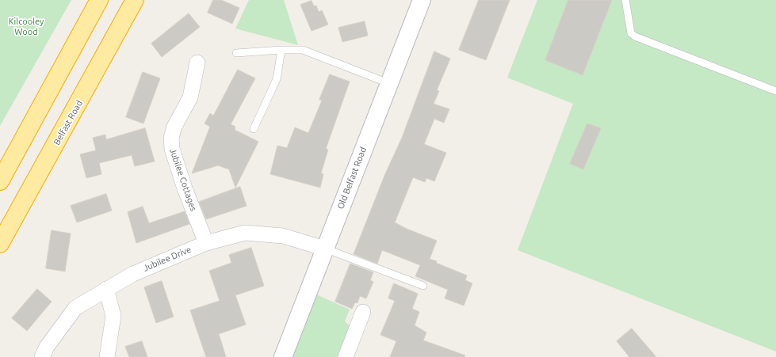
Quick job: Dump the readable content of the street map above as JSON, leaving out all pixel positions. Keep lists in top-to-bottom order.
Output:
{
  "streets": {
    "highway": ["Belfast Road"],
    "street": ["Old Belfast Road", "Jubilee Cottages", "Jubilee Drive"]
  },
  "crossings": [
    ["Old Belfast Road", "Jubilee Drive"],
    ["Jubilee Cottages", "Jubilee Drive"]
  ],
  "parks": ["Kilcooley Wood"]
}
